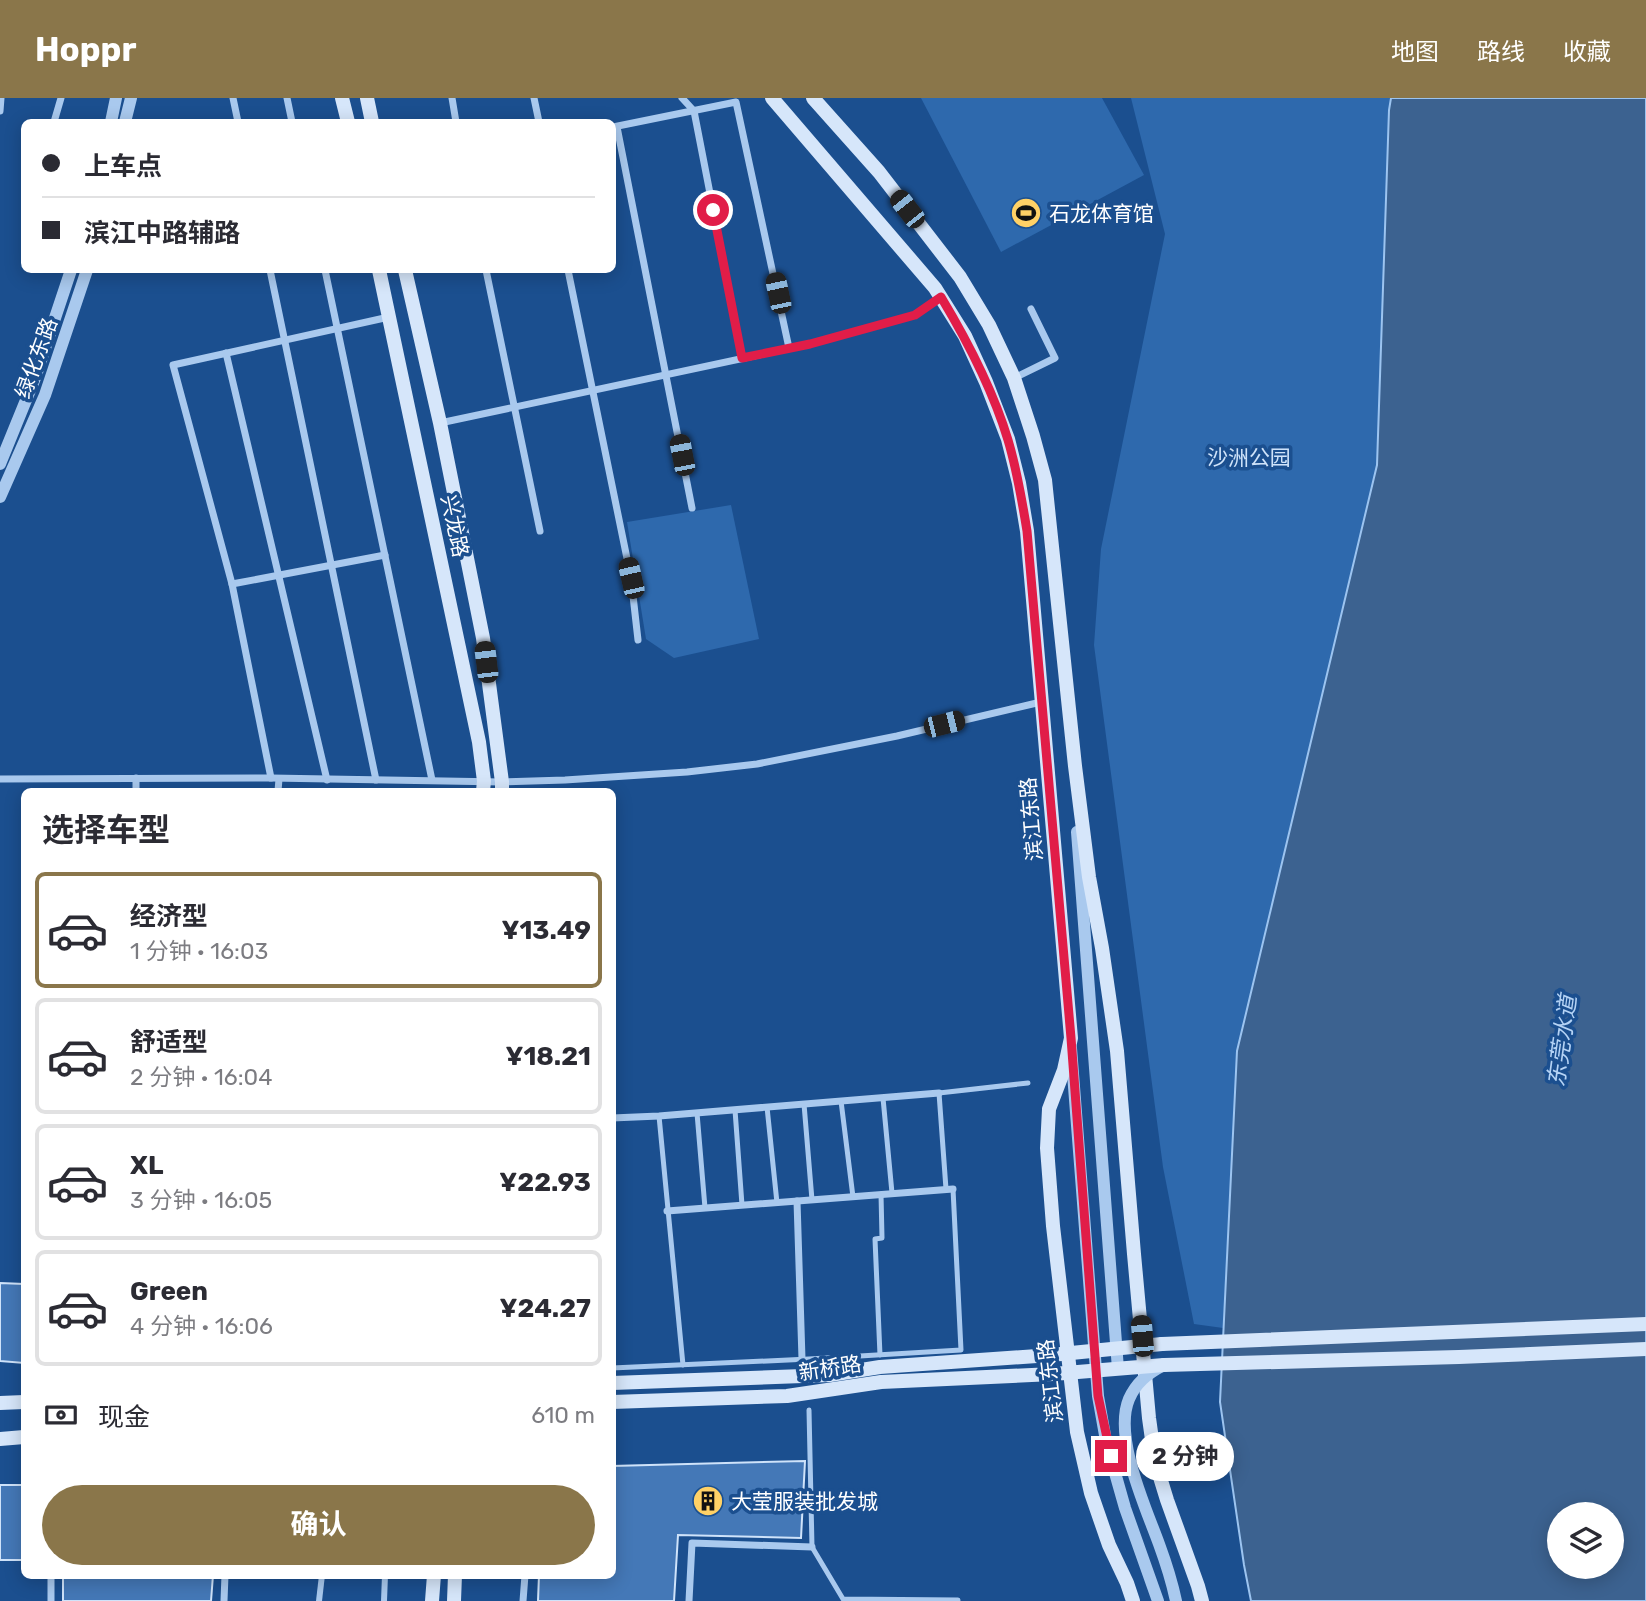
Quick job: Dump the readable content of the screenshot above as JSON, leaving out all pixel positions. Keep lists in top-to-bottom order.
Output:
{
  "streets": {
    "main road": ["兴龙路", "滨江东路", "新桥路"],
    "street": ["绿化东路"]
  },
  "water": ["东莞水道"],
  "parks": ["沙洲公园"],
  "places": {
    "sports": ["石龙体育馆"],
    "building": ["大莹服装批发城"]
  },
  "page": {
    "header": "Hoppr",
    "nav": ["地图", "路线", "收藏"],
    "banner": ["上车点", "滨江中路辅路"],
    "heading": "选择车型",
    "list": [
      {
        "name": "经济型",
        "note": "1 分钟 · 16:03",
        "value": "¥13.49"
      },
      {
        "name": "舒适型",
        "note": "2 分钟 · 16:04",
        "value": "¥18.21"
      },
      {
        "name": "XL",
        "note": "3 分钟 · 16:05",
        "value": "¥22.93"
      },
      {
        "name": "Green",
        "note": "4 分钟 · 16:06",
        "value": "¥24.27"
      }
    ],
    "pay": ["现金", "610 m"],
    "bubble": "2 分钟",
    "buttons": "确认"
  }
}
